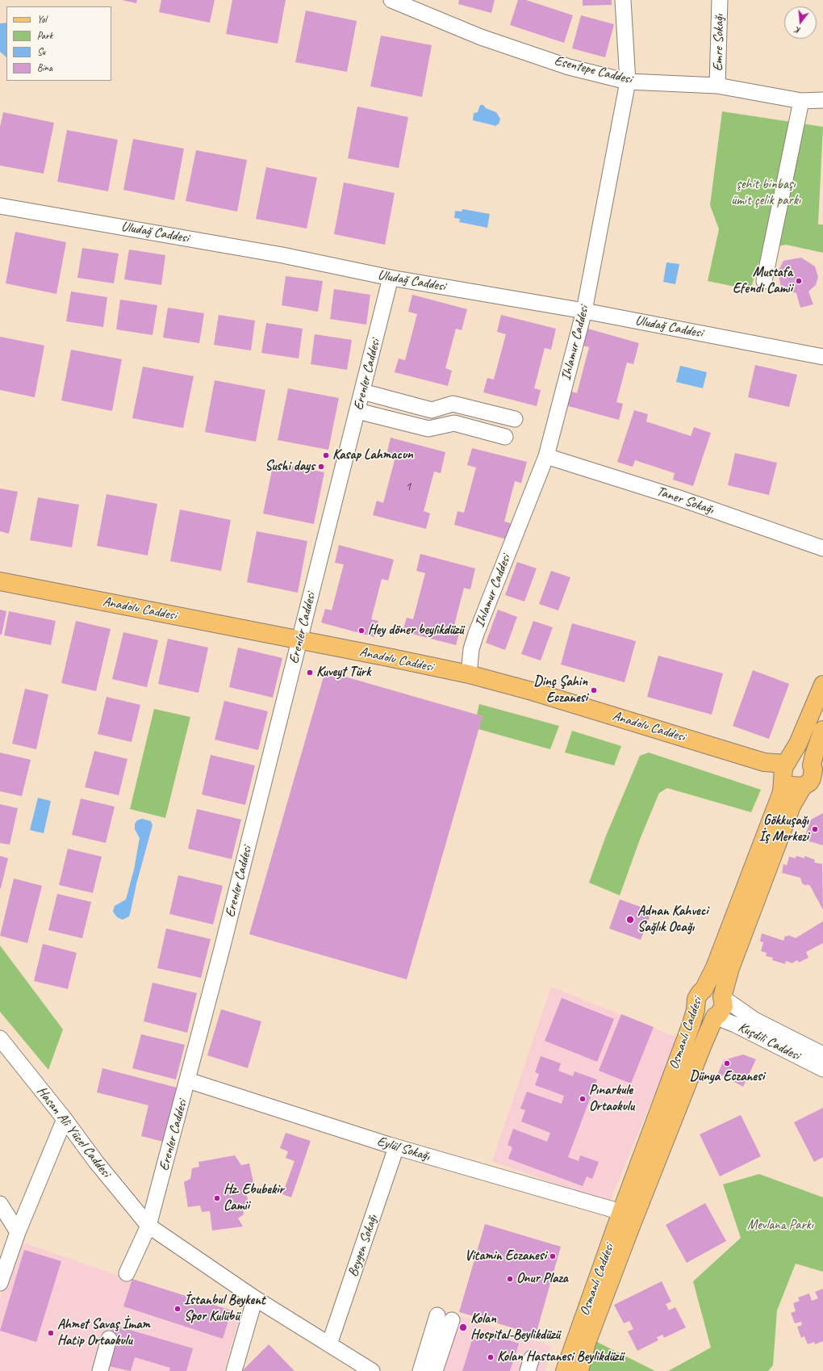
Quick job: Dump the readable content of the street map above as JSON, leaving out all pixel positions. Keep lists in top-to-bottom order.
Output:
{
  "streets": {
    "main road": ["Anadolu Caddesi", "Osmanlı Caddesi"],
    "street": [
      "Emre Sokağı",
      "Esentepe Caddesi",
      "Uludağ Caddesi",
      "Ihlamur Caddesi",
      "Erenler Caddesi",
      "Taner Sokağı",
      "Kuşdili Caddesi",
      "Hasan Ali Yücel Caddesi",
      "Eylül Sokağı",
      "Beygen Sokağı"
    ]
  },
  "crossings": [
    ["Emre Sokağı", "Esentepe Caddesi"],
    ["Esentepe Caddesi", "Ihlamur Caddesi"],
    ["Uludağ Caddesi", "Ihlamur Caddesi"],
    ["Uludağ Caddesi", "Erenler Caddesi"],
    ["Ihlamur Caddesi", "Taner Sokağı"],
    ["Ihlamur Caddesi", "Anadolu Caddesi"],
    ["Erenler Caddesi", "Anadolu Caddesi"],
    ["Erenler Caddesi", "Hasan Ali Yücel Caddesi"],
    ["Erenler Caddesi", "Eylül Sokağı"],
    ["Anadolu Caddesi", "Osmanlı Caddesi"],
    ["Osmanlı Caddesi", "Kuşdili Caddesi"],
    ["Osmanlı Caddesi", "Eylül Sokağı"],
    ["Eylül Sokağı", "Beygen Sokağı"]
  ],
  "parks": ["şehit binbaşı ümit çelik parkı", "Mevlana Parkı"],
  "places": [
    "Mustafa Efendi Camii",
    "Kasap Lahmacun",
    "Sushi days",
    "Hey döner beylikdüzü",
    "Kuveyt Türk",
    "Dinç Şahin Eczanesi",
    "Gökkuşağı İş Merkezi",
    "Adnan Kahveci Sağlık Ocağı",
    "Dünya Eczanesi",
    "Pınarkule Ortaokulu",
    "Hz. Ebubekir Camii",
    "Vitamin Eczanesi",
    "Onur Plaza",
    "İstanbul Beykent Spor Kulübü",
    "Kolan Hospital-Beylikdüzü",
    "Ahmet Savaş İmam Hatip Ortaokulu",
    "Kolan Hastanesi Beylikdüzü"
  ],
  "house_numbers": ["1"],
  "legend": [
    "Yol",
    "Park",
    "Su",
    "Bina"
  ],
  "north": "bottom"
}
